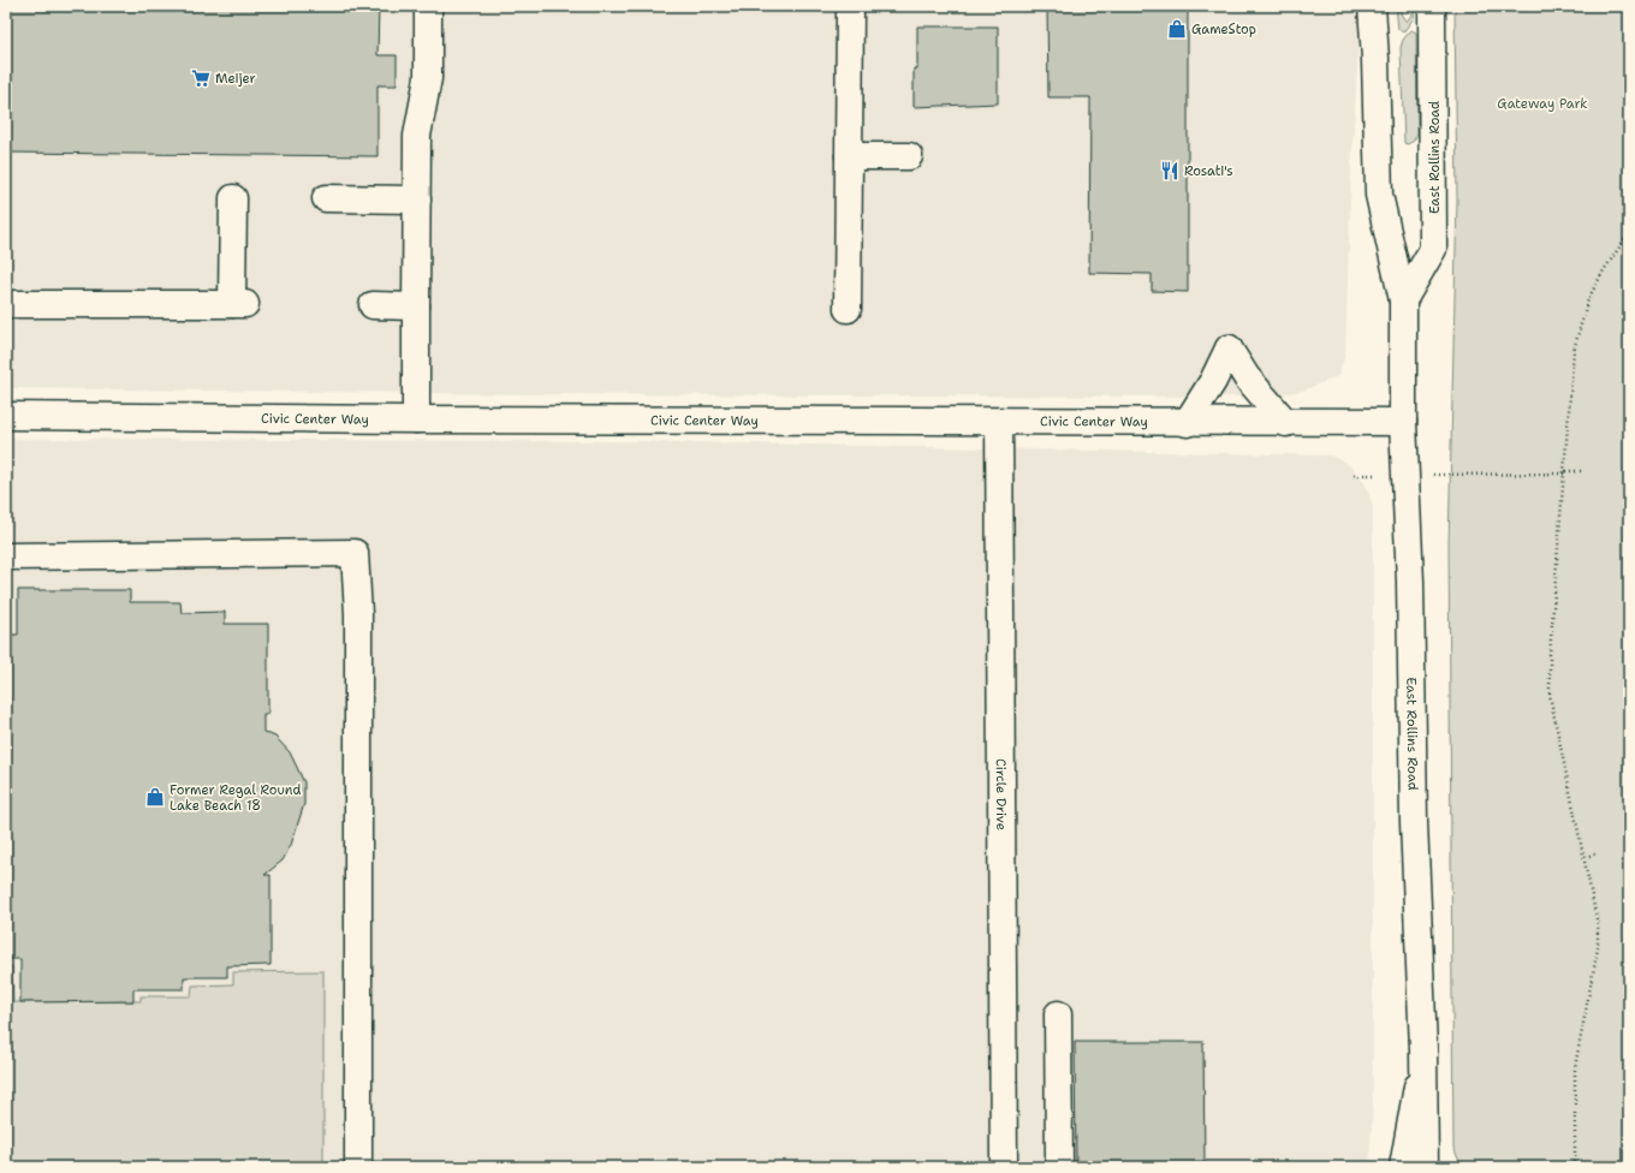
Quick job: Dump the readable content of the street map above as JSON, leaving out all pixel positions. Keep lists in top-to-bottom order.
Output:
{
  "streets": {
    "main road": ["East Rollins Road", "Civic Center Way", "Circle Drive"]
  },
  "crossings": [
    ["East Rollins Road", "Civic Center Way"],
    ["Civic Center Way", "Circle Drive"]
  ],
  "parks": ["Gateway Park"],
  "places": {
    "shop": ["GameStop", "Former Regal Round Lake Beach 18"],
    "supermarket": ["Meijer"],
    "restaurant": ["Rosati's"]
  }
}
